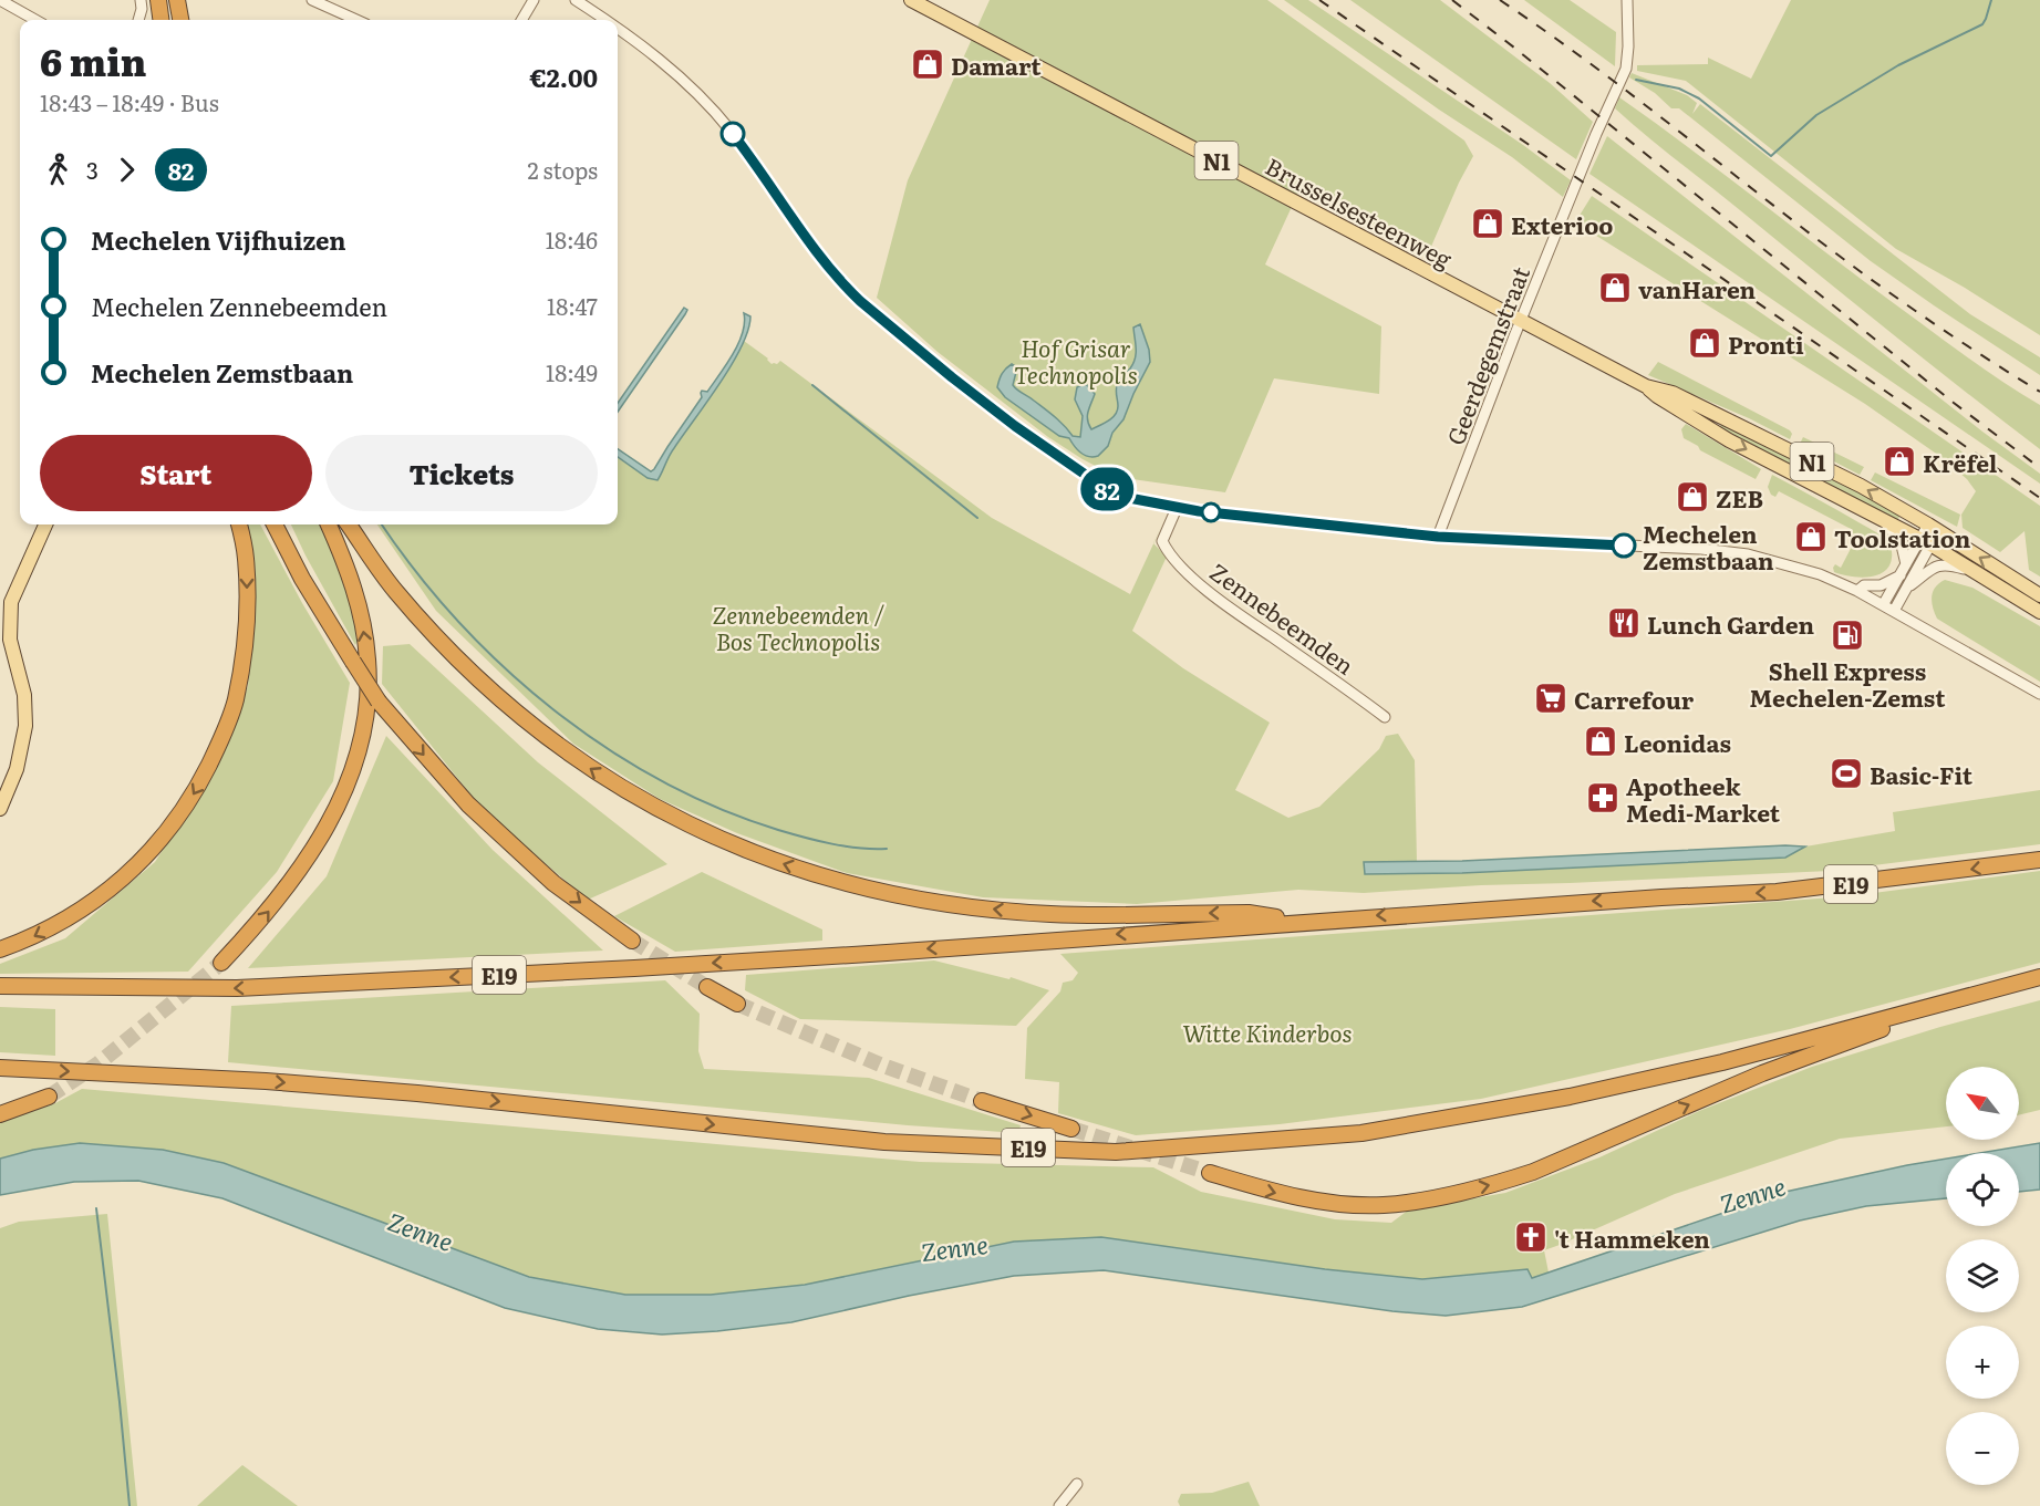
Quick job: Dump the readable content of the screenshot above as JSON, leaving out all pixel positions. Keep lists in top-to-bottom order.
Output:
{
  "streets": {
    "highway": ["E19"],
    "main road": ["N1", "Brusselsesteenweg"],
    "street": ["Geerdegemstraat", "Zennebeemden"]
  },
  "crossings": [
    ["Brusselsesteenweg", "Geerdegemstraat"]
  ],
  "water": ["Zenne"],
  "parks": ["Hof Grisar Technopolis", "Zennebeemden / Bos Technopolis", "Witte Kinderbos"],
  "places": {
    "shop": [
      "Damart",
      "Exterioo",
      "vanHaren",
      "Pronti",
      "Krëfel",
      "ZEB",
      "Toolstation",
      "Leonidas"
    ],
    "other": ["Mechelen Zemstbaan"],
    "restaurant": ["Lunch Garden"],
    "fuel station": ["Shell Express Mechelen-Zemst"],
    "supermarket": ["Carrefour"],
    "sports": ["Basic-Fit"],
    "pharmacy": ["Apotheek Medi-Market"],
    "church": ["'t Hammeken"]
  },
  "lines": ["bus line 82"],
  "north": "top left",
  "page": {
    "on_map": "82",
    "heading": ["6 min", "18:43 – 18:49 · Bus", "€2.00"],
    "legs": ["3", "82", "2 stops"],
    "list": [
      {
        "name": "Mechelen Vijfhuizen",
        "value": "18:46"
      },
      {
        "name": "Mechelen Zennebeemden",
        "value": "18:47"
      },
      {
        "name": "Mechelen Zemstbaan",
        "value": "18:49"
      }
    ],
    "buttons": ["Start", "Tickets"],
    "map_buttons": ["+", "−"]
  }
}
